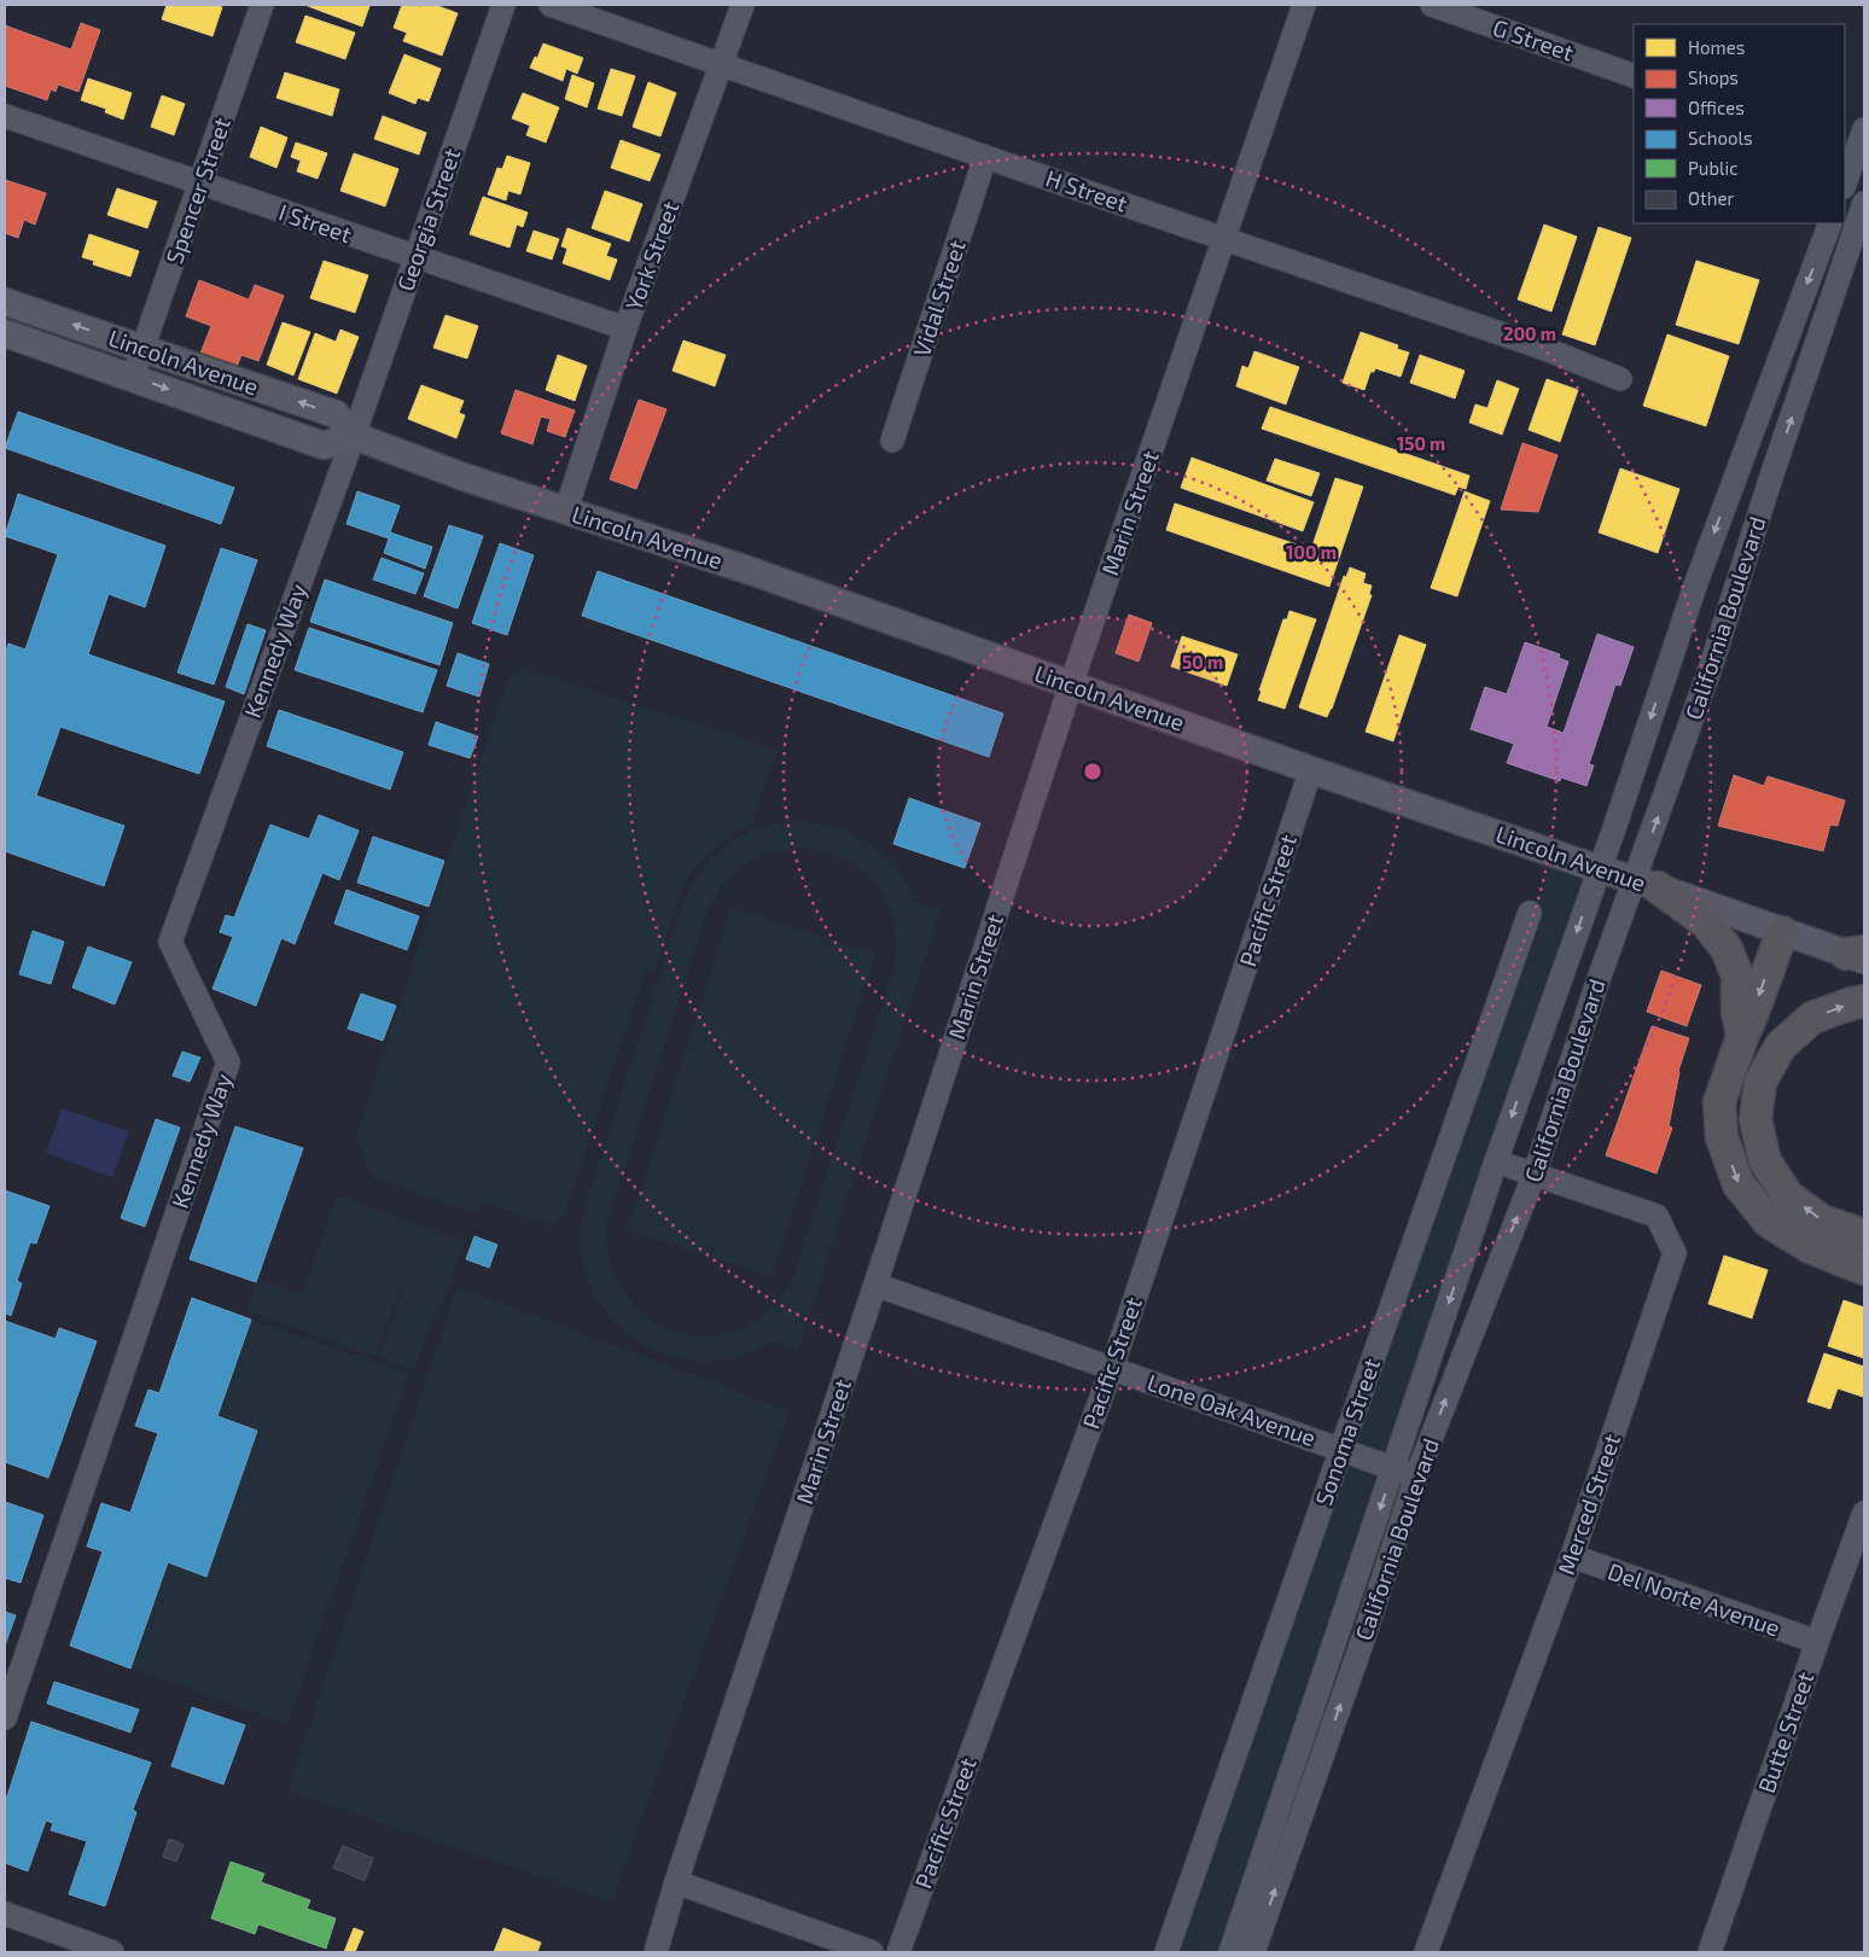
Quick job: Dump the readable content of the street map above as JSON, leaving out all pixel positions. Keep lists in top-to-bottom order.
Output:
{
  "streets": {
    "main road": ["Lincoln Avenue"],
    "street": [
      "G Street",
      "Spencer Street",
      "H Street",
      "Georgia Street",
      "I Street",
      "York Street",
      "Vidal Street",
      "Marin Street",
      "California Boulevard",
      "Kennedy Way",
      "Pacific Street",
      "Lone Oak Avenue",
      "Sonoma Street",
      "Merced Street",
      "Del Norte Avenue",
      "Butte Street"
    ]
  },
  "crossings": [
    ["Spencer Street", "I Street"],
    ["Spencer Street", "Lincoln Avenue"],
    ["H Street", "York Street"],
    ["H Street", "Vidal Street"],
    ["H Street", "Marin Street"],
    ["Georgia Street", "I Street"],
    ["Georgia Street", "Lincoln Avenue"],
    ["Georgia Street", "Kennedy Way"],
    ["I Street", "York Street"],
    ["York Street", "Lincoln Avenue"],
    ["Lincoln Avenue", "Marin Street"],
    ["Lincoln Avenue", "California Boulevard"],
    ["Lincoln Avenue", "Kennedy Way"],
    ["Lincoln Avenue", "Pacific Street"],
    ["Marin Street", "Lone Oak Avenue"],
    ["California Boulevard", "Lone Oak Avenue"],
    ["California Boulevard", "Merced Street"],
    ["Pacific Street", "Lone Oak Avenue"],
    ["Lone Oak Avenue", "Sonoma Street"],
    ["Merced Street", "Del Norte Avenue"],
    ["Del Norte Avenue", "Butte Street"]
  ],
  "legend": [
    "Homes",
    "Shops",
    "Offices",
    "Schools",
    "Public",
    "Other"
  ],
  "rings": [
    "200 m",
    "150 m",
    "100 m",
    "50 m"
  ]
}
